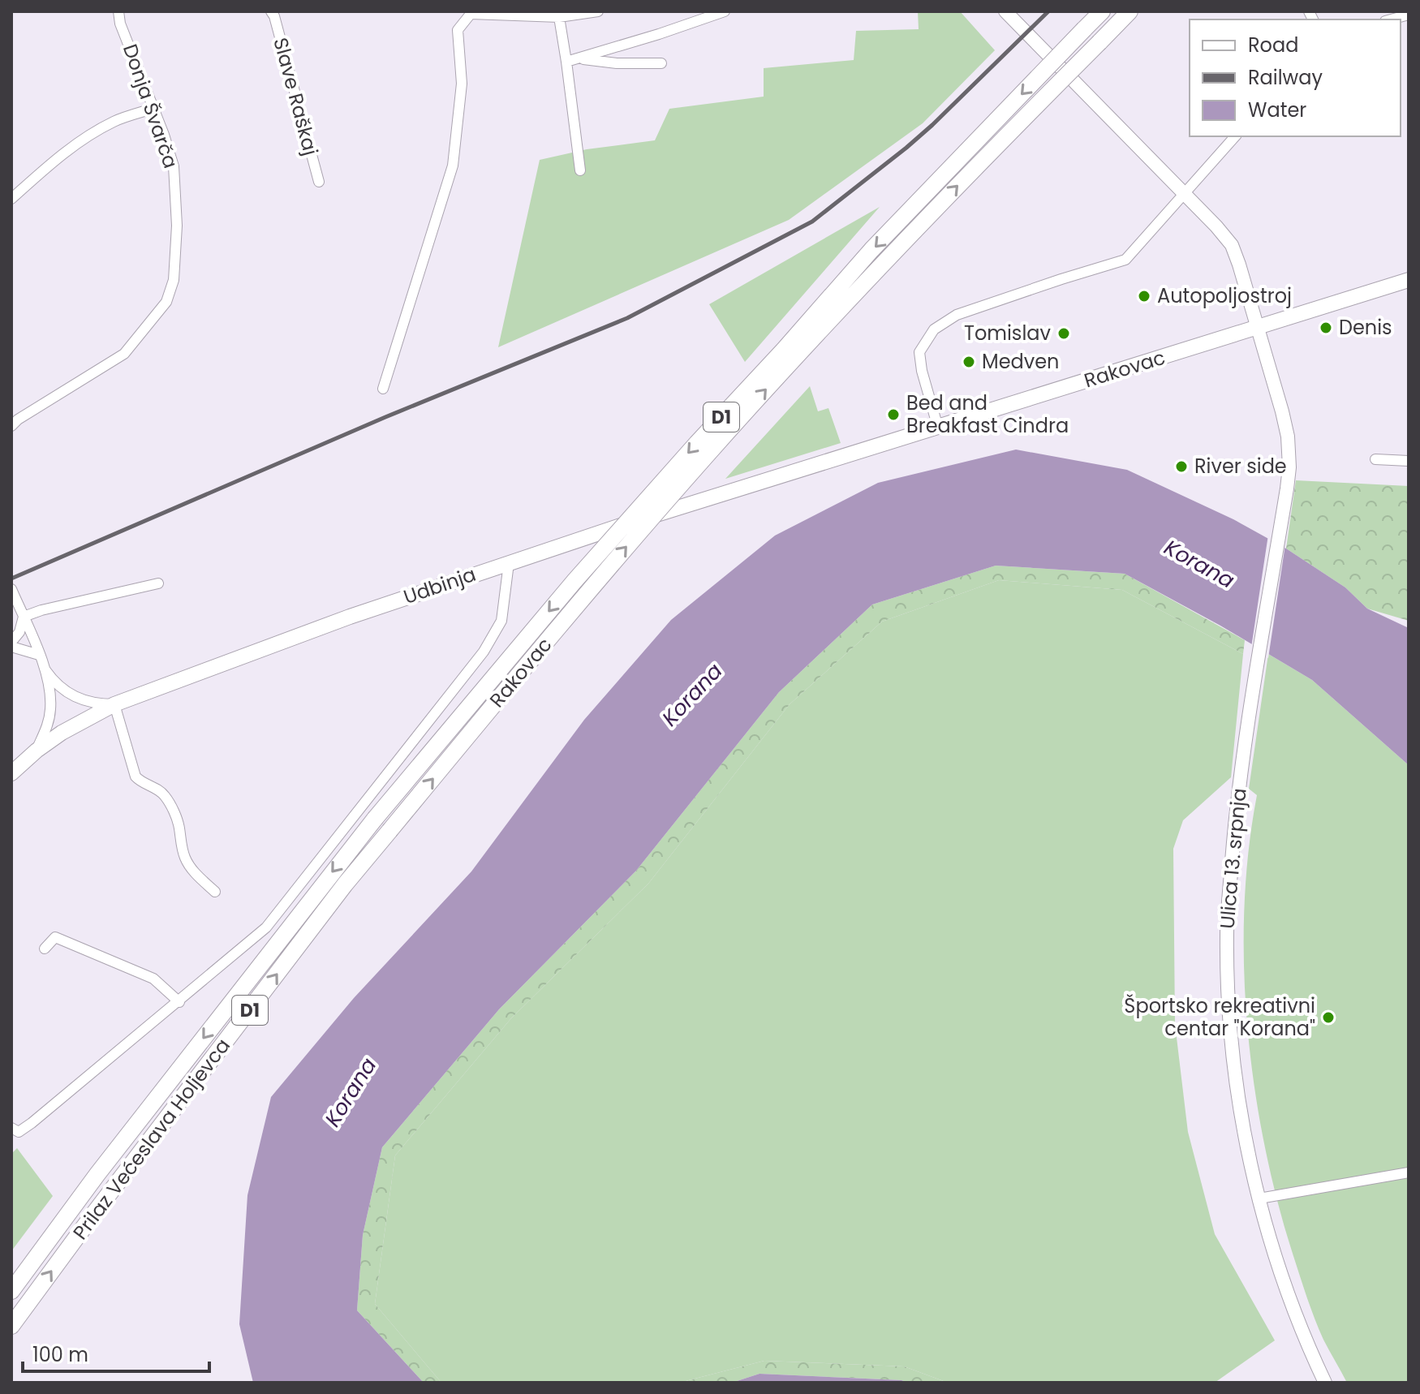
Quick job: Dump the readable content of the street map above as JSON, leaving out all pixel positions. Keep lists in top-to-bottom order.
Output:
{
  "streets": {
    "highway": ["Rakovac", "D1", "Prilaz Većeslava Holjevca"],
    "main road": ["Udbinja"],
    "street": ["Slave Raškaj", "Donja Švarča", "Ulica 13. srpnja"]
  },
  "crossings": [
    ["Rakovac", "Udbinja"],
    ["Rakovac", "Ulica 13. srpnja"],
    ["Rakovac", "Prilaz Većeslava Holjevca"]
  ],
  "water": ["Korana"],
  "places": [
    "Autopoljostroj",
    "Denis",
    "Tomislav",
    "Medven",
    "Bed and Breakfast Cindra",
    "River side",
    "Športsko rekreativni centar \"Korana\""
  ],
  "legend": ["Road", "Railway", "Water"],
  "scale_bar": "100 m"
}
